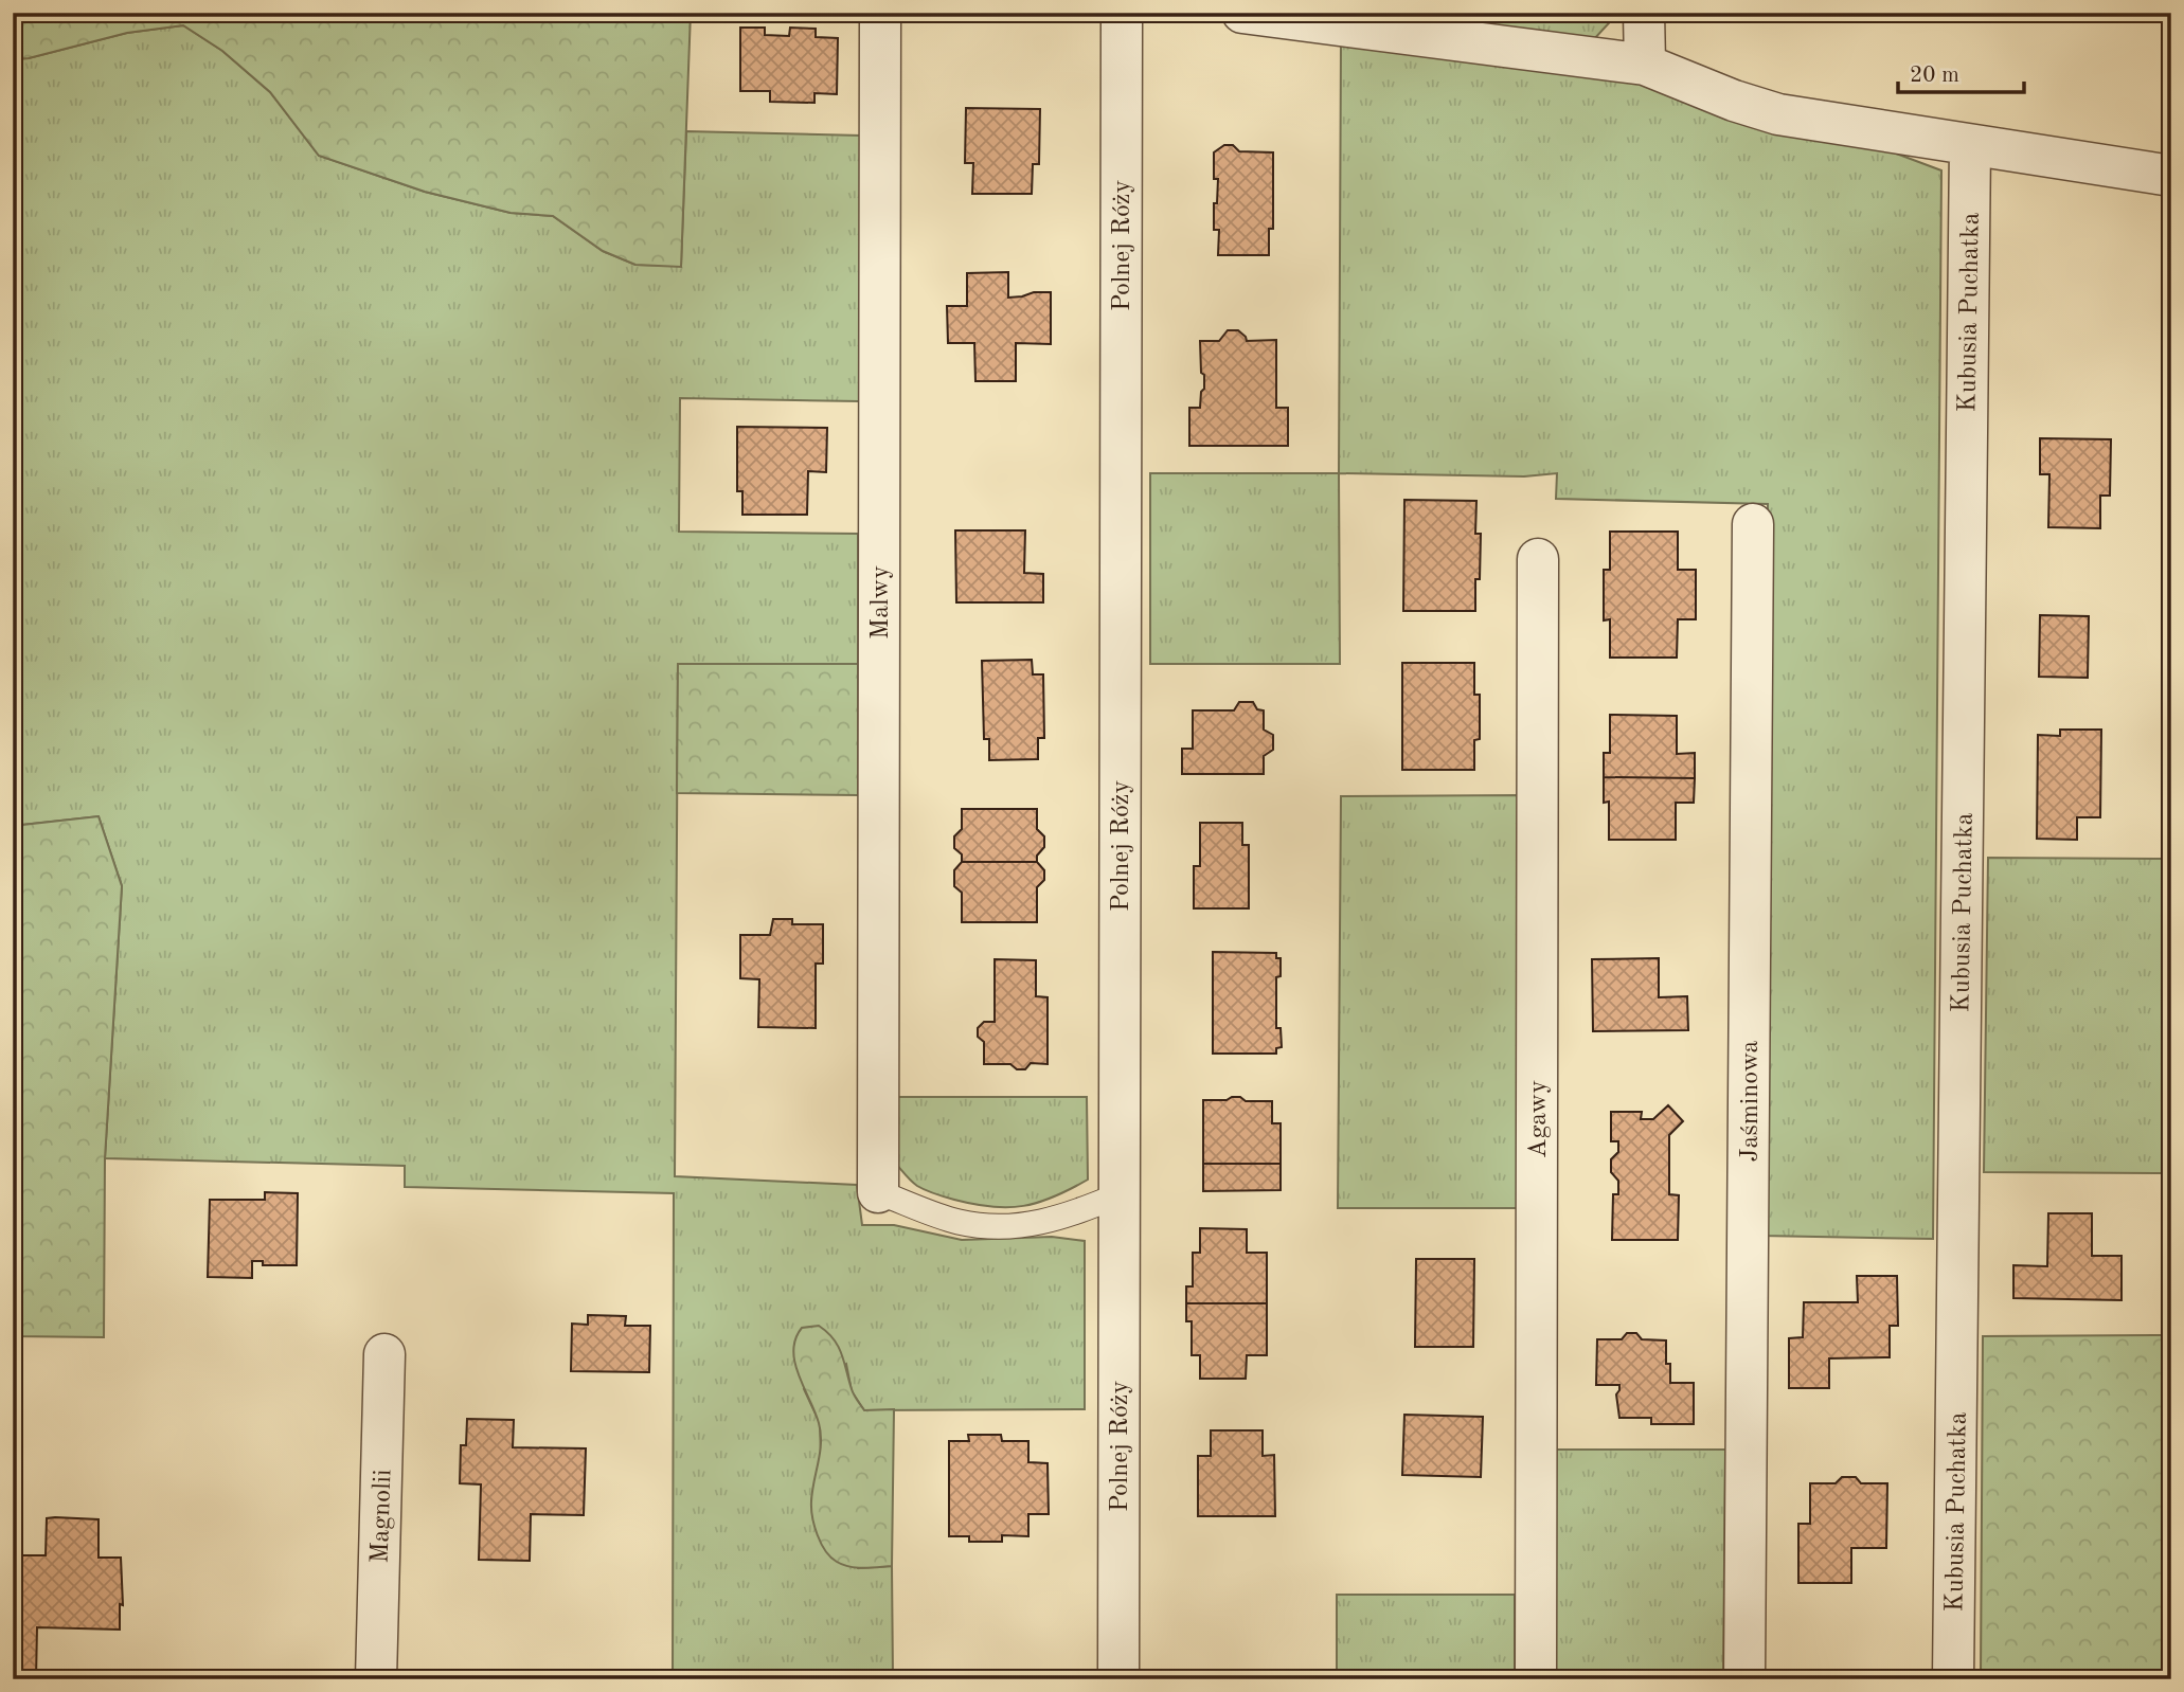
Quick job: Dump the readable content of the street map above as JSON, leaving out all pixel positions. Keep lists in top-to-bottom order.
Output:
{
  "streets": {
    "street": [
      "Polnej Róży",
      "Kubusia Puchatka",
      "Malwy",
      "Jaśminowa",
      "Agawy",
      "Magnolii"
    ]
  },
  "scale_bar": "20 m"
}
